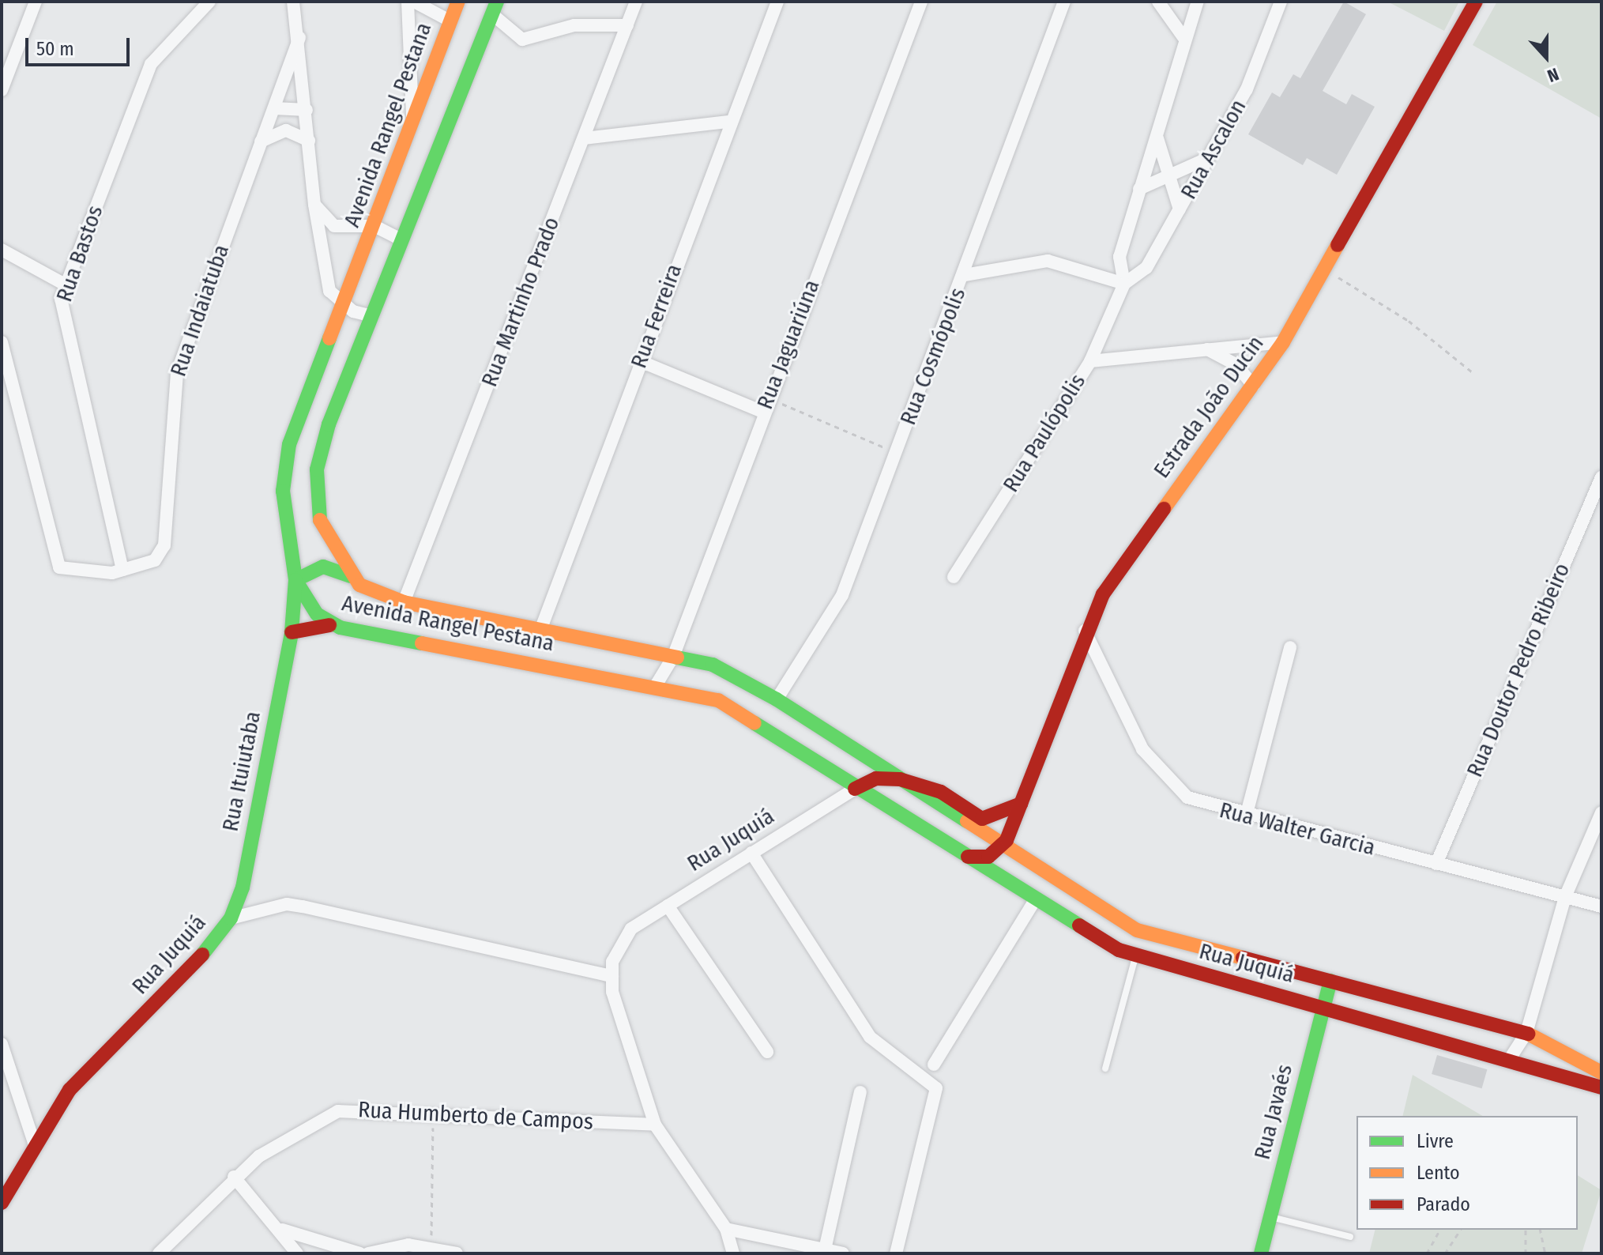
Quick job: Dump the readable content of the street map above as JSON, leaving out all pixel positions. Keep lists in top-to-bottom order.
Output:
{
  "streets": {
    "main road": [
      "Avenida Rangel Pestana",
      "Estrada João Ducin",
      "Rua Ituiutaba",
      "Rua Juquiá",
      "Rua Javaés"
    ],
    "street": [
      "Rua Ascalon",
      "Rua Bastos",
      "Rua Martinho Prado",
      "Rua Indaiatuba",
      "Rua Ferreira",
      "Rua Jaguariúna",
      "Rua Cosmópolis",
      "Rua Paulópolis",
      "Rua Doutor Pedro Ribeiro",
      "Rua Walter Garcia",
      "Rua Humberto de Campos"
    ]
  },
  "crossings": [
    ["Avenida Rangel Pestana", "Rua Martinho Prado"],
    ["Avenida Rangel Pestana", "Rua Ferreira"],
    ["Avenida Rangel Pestana", "Rua Jaguariúna"],
    ["Avenida Rangel Pestana", "Rua Cosmópolis"],
    ["Avenida Rangel Pestana", "Rua Ituiutaba"],
    ["Avenida Rangel Pestana", "Rua Juquiá"],
    ["Rua Ascalon", "Rua Paulópolis"],
    ["Rua Bastos", "Rua Indaiatuba"],
    ["Estrada João Ducin", "Rua Walter Garcia"],
    ["Estrada João Ducin", "Rua Juquiá"],
    ["Rua Doutor Pedro Ribeiro", "Rua Walter Garcia"],
    ["Rua Ituiutaba", "Rua Juquiá"],
    ["Rua Juquiá", "Rua Javaés"]
  ],
  "legend": ["Livre", "Lento", "Parado"],
  "scale_bar": "50 m",
  "north": "bottom"
}
